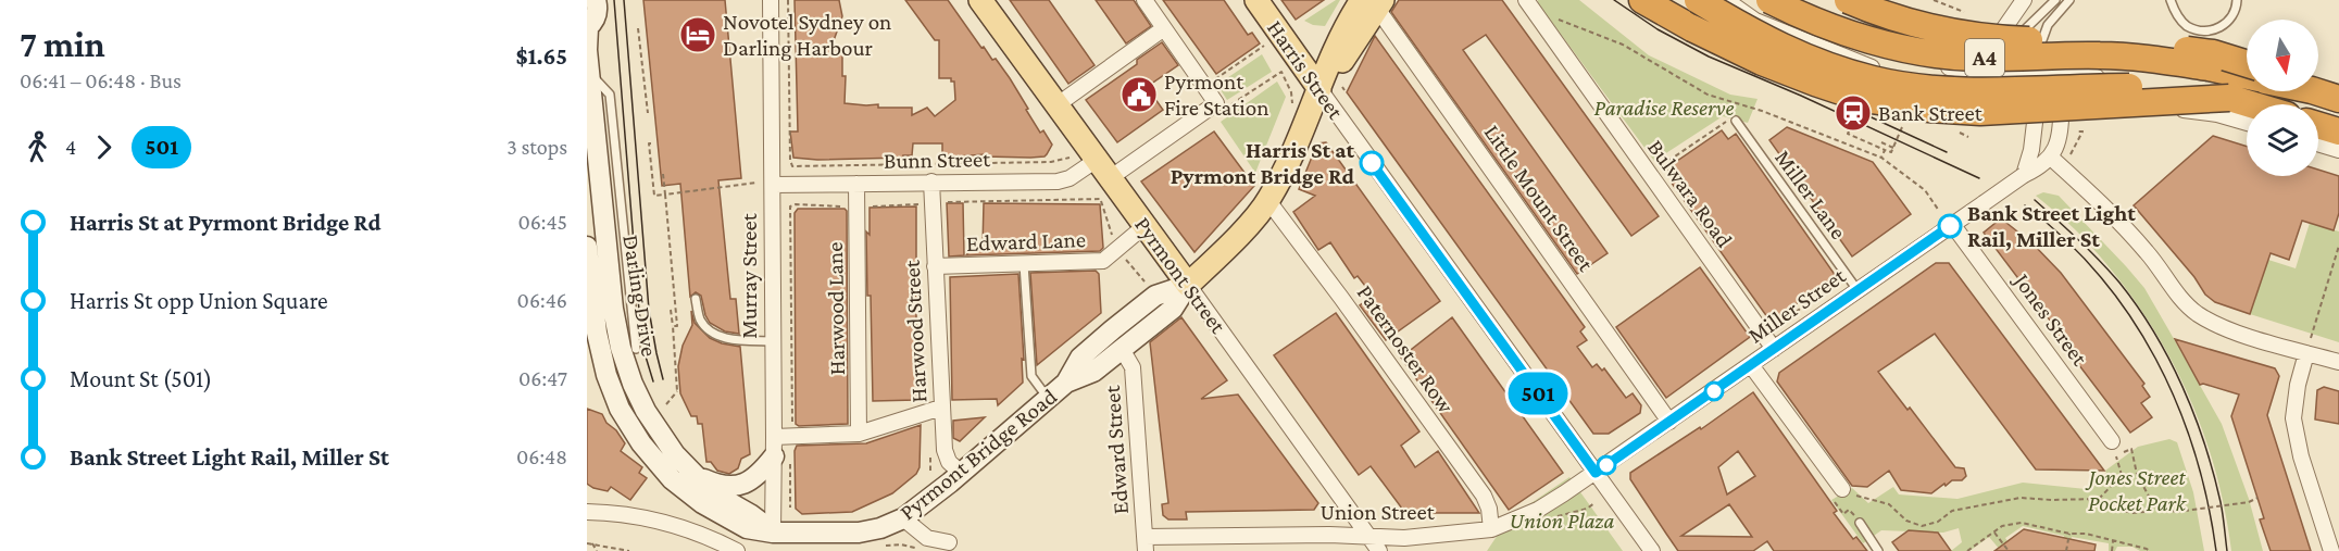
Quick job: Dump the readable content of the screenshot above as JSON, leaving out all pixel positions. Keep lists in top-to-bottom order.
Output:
{
  "streets": {
    "highway": ["A4"],
    "main road": ["Harris Street", "Pyrmont Street", "Pyrmont Bridge Road"],
    "street": [
      "Bunn Street",
      "Bulwara Road",
      "Little Mount Street",
      "Edward Lane",
      "Murray Street",
      "Darling Drive",
      "Miller Street",
      "Harwood Lane",
      "Jones Street",
      "Harwood Street",
      "Paternoster Row",
      "Edward Street",
      "Union Street"
    ],
    "lane": ["Miller Lane"]
  },
  "crossings": [
    ["Harris Street", "Miller Street"],
    ["Harris Street", "Pyrmont Bridge Road"],
    ["Harris Street", "Union Street"],
    ["Bunn Street", "Pyrmont Street"],
    ["Bunn Street", "Murray Street"],
    ["Bunn Street", "Harwood Lane"],
    ["Bunn Street", "Harwood Street"],
    ["Bulwara Road", "Miller Street"],
    ["Miller Lane", "Miller Street"],
    ["Little Mount Street", "Miller Street"],
    ["Little Mount Street", "Pyrmont Bridge Road"],
    ["Edward Lane", "Pyrmont Street"],
    ["Edward Lane", "Harwood Street"],
    ["Pyrmont Street", "Pyrmont Bridge Road"],
    ["Pyrmont Street", "Union Street"],
    ["Murray Street", "Darling Drive"],
    ["Murray Street", "Pyrmont Bridge Road"],
    ["Darling Drive", "Pyrmont Bridge Road"],
    ["Miller Street", "Jones Street"],
    ["Miller Street", "Union Street"],
    ["Harwood Street", "Pyrmont Bridge Road"],
    ["Paternoster Row", "Pyrmont Bridge Road"],
    ["Paternoster Row", "Union Street"],
    ["Edward Street", "Pyrmont Bridge Road"],
    ["Edward Street", "Union Street"]
  ],
  "parks": ["Paradise Reserve", "Jones Street Pocket Park", "Union Plaza"],
  "places": {
    "hotel": ["Novotel Sydney on Darling Harbour"],
    "public building": ["Pyrmont Fire Station"],
    "station": ["Bank Street"],
    "other": ["Harris St at Pyrmont Bridge Rd", "Bank Street Light Rail, Miller St"]
  },
  "lines": ["bus line 501"],
  "north": "bottom",
  "page": {
    "heading": ["7 min", "06:41 – 06:48 · Bus", "$1.65"],
    "on_map": "501",
    "legs": ["4", "501", "3 stops"],
    "list": [
      {
        "name": "Harris St at Pyrmont Bridge Rd",
        "value": "06:45"
      },
      {
        "name": "Harris St opp Union Square",
        "value": "06:46"
      },
      {
        "name": "Mount St (501)",
        "value": "06:47"
      },
      {
        "name": "Bank Street Light Rail, Miller St",
        "value": "06:48"
      }
    ]
  }
}
